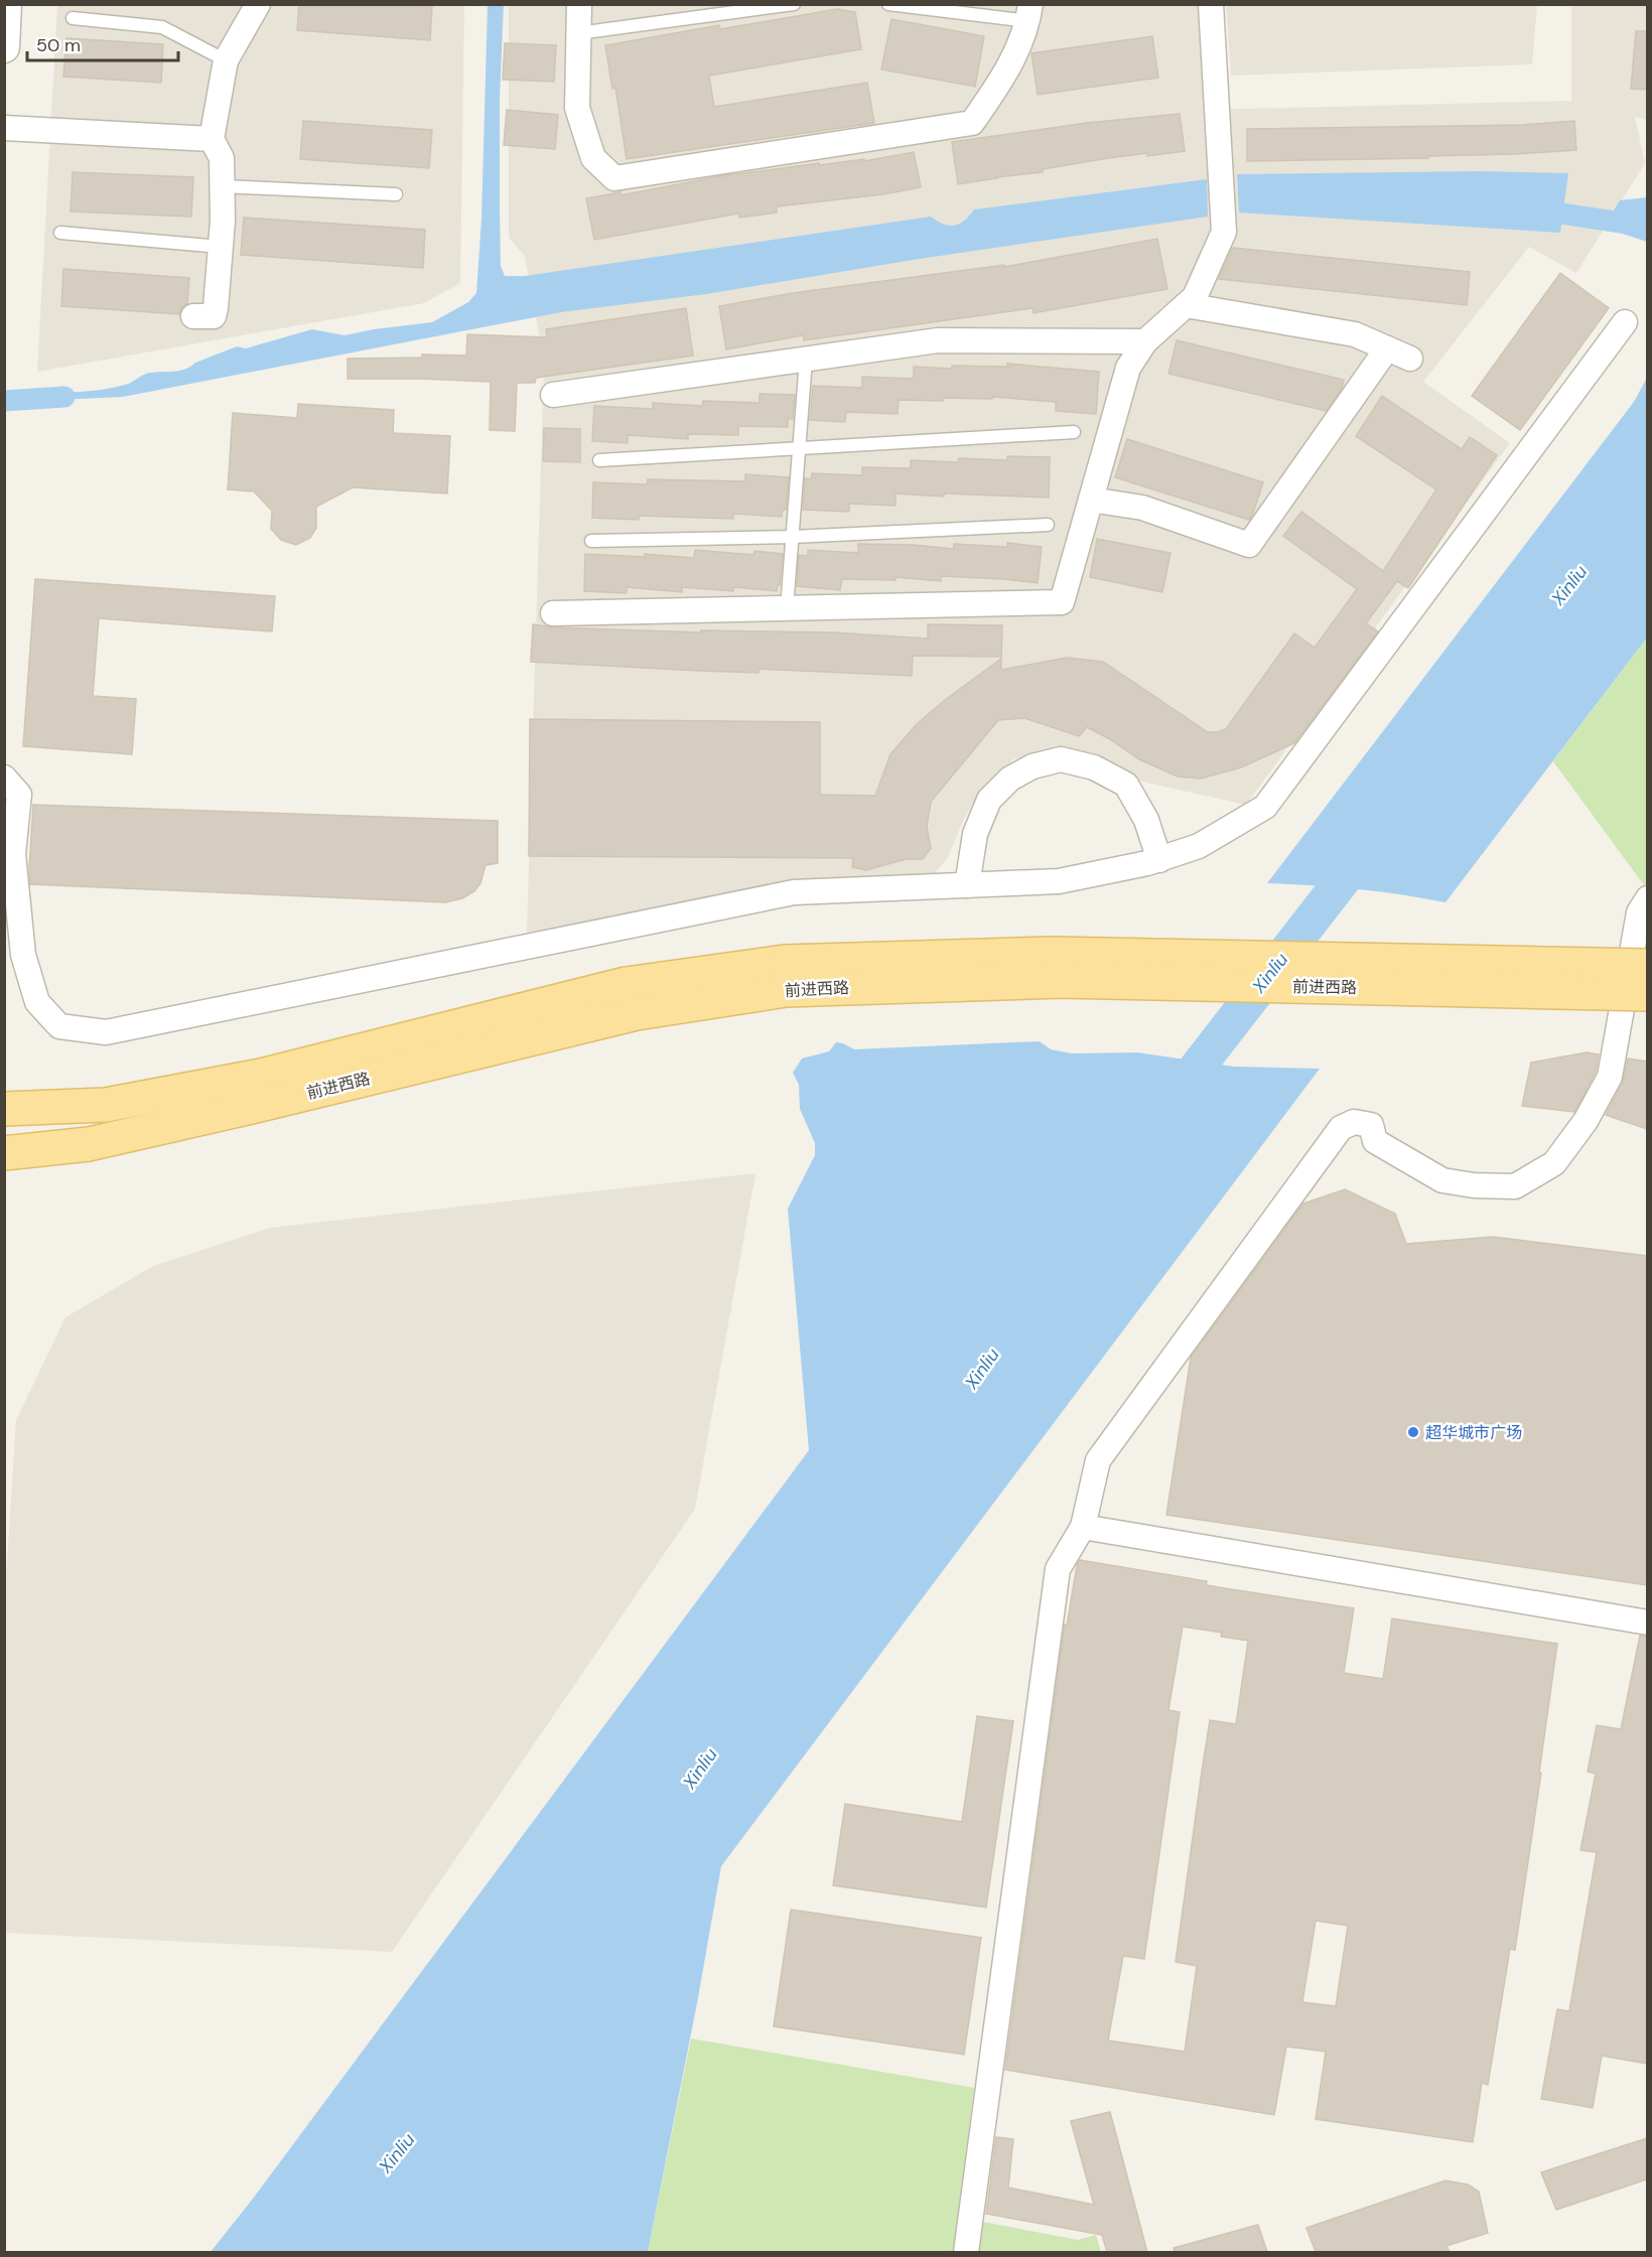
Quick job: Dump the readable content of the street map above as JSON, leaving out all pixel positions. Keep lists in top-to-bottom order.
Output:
{
  "streets": {
    "main road": ["前进西路"]
  },
  "water": ["Xinliu"],
  "places": ["超华城市广场"],
  "scale_bar": "50 m"
}
